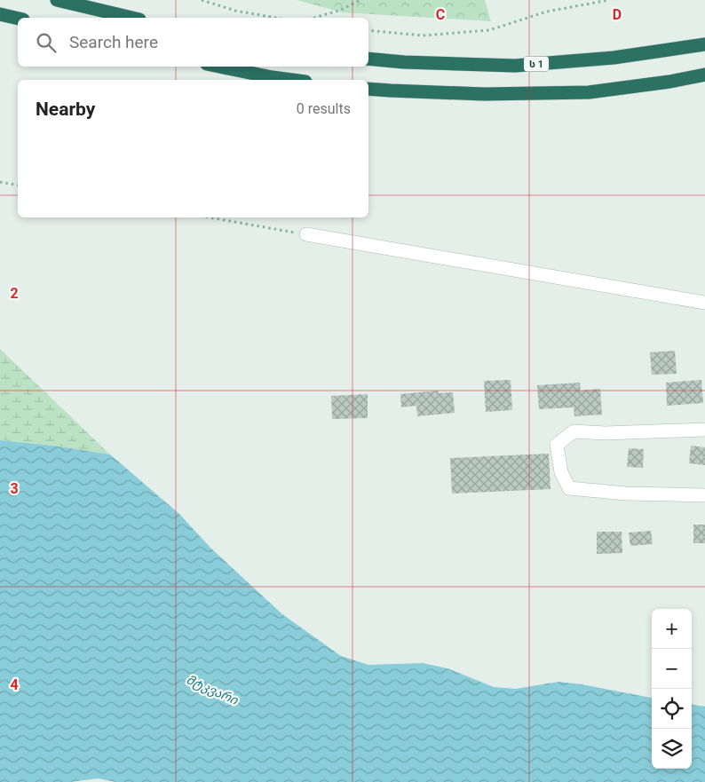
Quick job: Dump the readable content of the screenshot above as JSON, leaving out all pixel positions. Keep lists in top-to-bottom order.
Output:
{
  "streets": {
    "highway": ["ს 1"]
  },
  "water": ["მტკვარი"],
  "page": {
    "search": "Search here",
    "heading": ["Nearby", "0 results"],
    "map_buttons": ["+", "−"]
  },
  "grid": {
    "columns": ["C", "D"],
    "rows": ["2", "3", "4"]
  }
}
